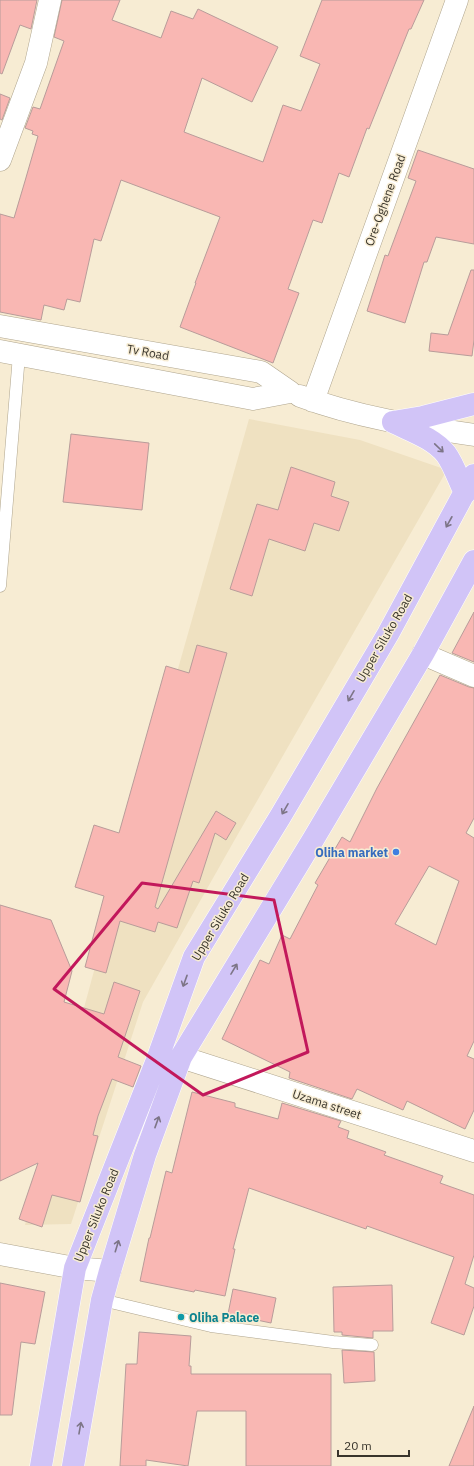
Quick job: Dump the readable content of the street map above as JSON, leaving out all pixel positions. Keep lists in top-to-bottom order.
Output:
{
  "streets": {
    "main road": ["Upper Siluko Road"],
    "street": ["Ore-Oghene Road", "Tv Road", "Uzama street"]
  },
  "crossings": [
    ["Ore-Oghene Road", "Tv Road"],
    ["Upper Siluko Road", "Uzama street"]
  ],
  "places": ["Oliha market", "Oliha Palace"],
  "scale_bar": "20 m"
}
